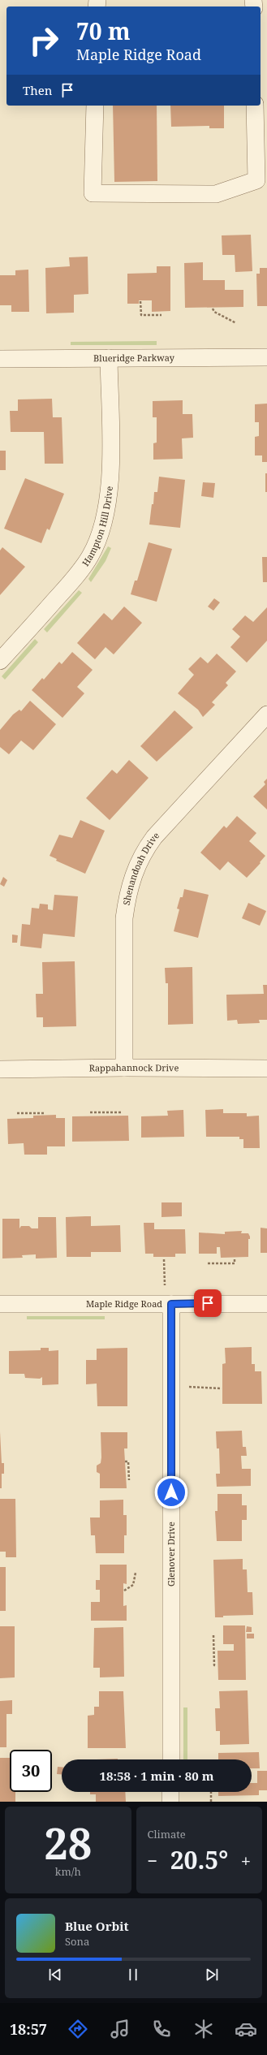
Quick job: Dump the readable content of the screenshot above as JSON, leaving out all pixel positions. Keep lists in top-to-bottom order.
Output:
{
  "streets": {
    "street": [
      "Blueridge Parkway",
      "Hampton Hill Drive",
      "Shenandoah Drive",
      "Rappahannock Drive",
      "Maple Ridge Road",
      "Glenover Drive"
    ]
  },
  "crossings": [
    ["Blueridge Parkway", "Hampton Hill Drive"],
    ["Shenandoah Drive", "Rappahannock Drive"],
    ["Maple Ridge Road", "Glenover Drive"]
  ],
  "page": {
    "turn": ["70 m", "Maple Ridge Road"],
    "then": "Then",
    "limit": "30",
    "trip": "18:58 · 1 min · 80 m",
    "tile": [
      ["28", "km/h"],
      "Climate"
    ],
    "heat": ["−", "20.5°", "+"],
    "song": ["Blue Orbit", "Sona"],
    "tabs": "18:57"
  }
}
